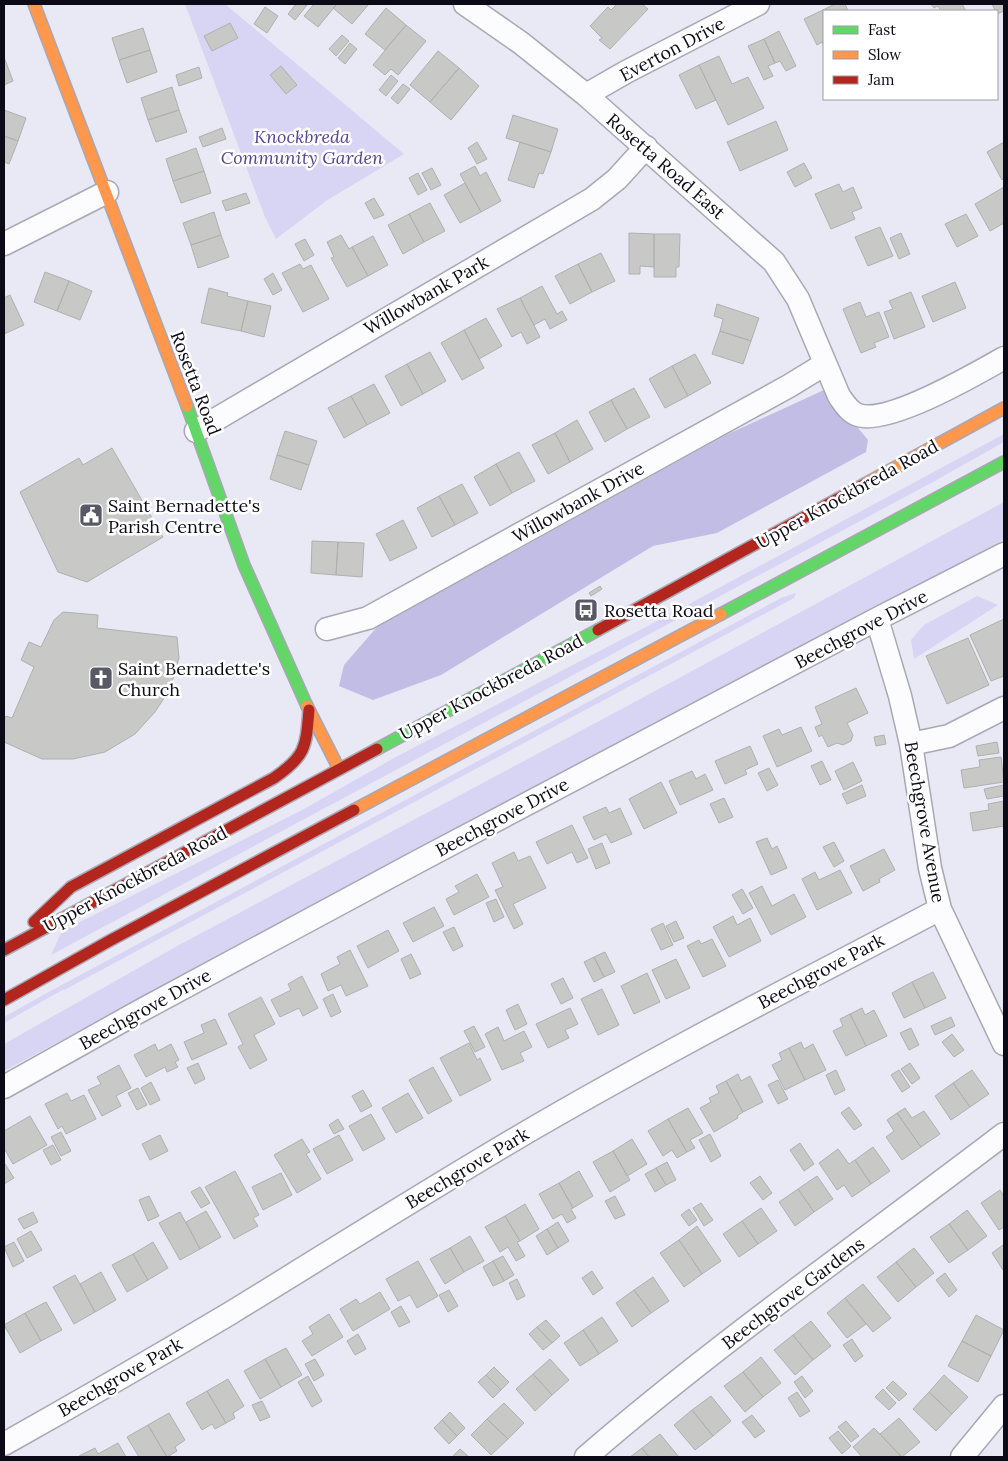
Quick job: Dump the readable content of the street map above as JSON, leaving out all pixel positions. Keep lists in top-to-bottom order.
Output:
{
  "streets": {
    "main road": ["Rosetta Road", "Upper Knockbreda Road"],
    "street": [
      "Everton Drive",
      "Rosetta Road East",
      "Willowbank Park",
      "Willowbank Drive",
      "Beechgrove Drive",
      "Beechgrove Avenue",
      "Beechgrove Park",
      "Beechgrove Gardens"
    ]
  },
  "crossings": [
    ["Everton Drive", "Rosetta Road East"],
    ["Rosetta Road East", "Willowbank Park"],
    ["Rosetta Road East", "Willowbank Drive"],
    ["Willowbank Park", "Rosetta Road"],
    ["Rosetta Road", "Upper Knockbreda Road"],
    ["Beechgrove Drive", "Beechgrove Avenue"],
    ["Beechgrove Avenue", "Beechgrove Park"]
  ],
  "parks": ["Knockbreda Community Garden"],
  "places": {
    "public building": ["Saint Bernadette's Parish Centre"],
    "bus stop": ["Rosetta Road"],
    "church": ["Saint Bernadette's Church"]
  },
  "legend": ["Fast", "Slow", "Jam"]
}
